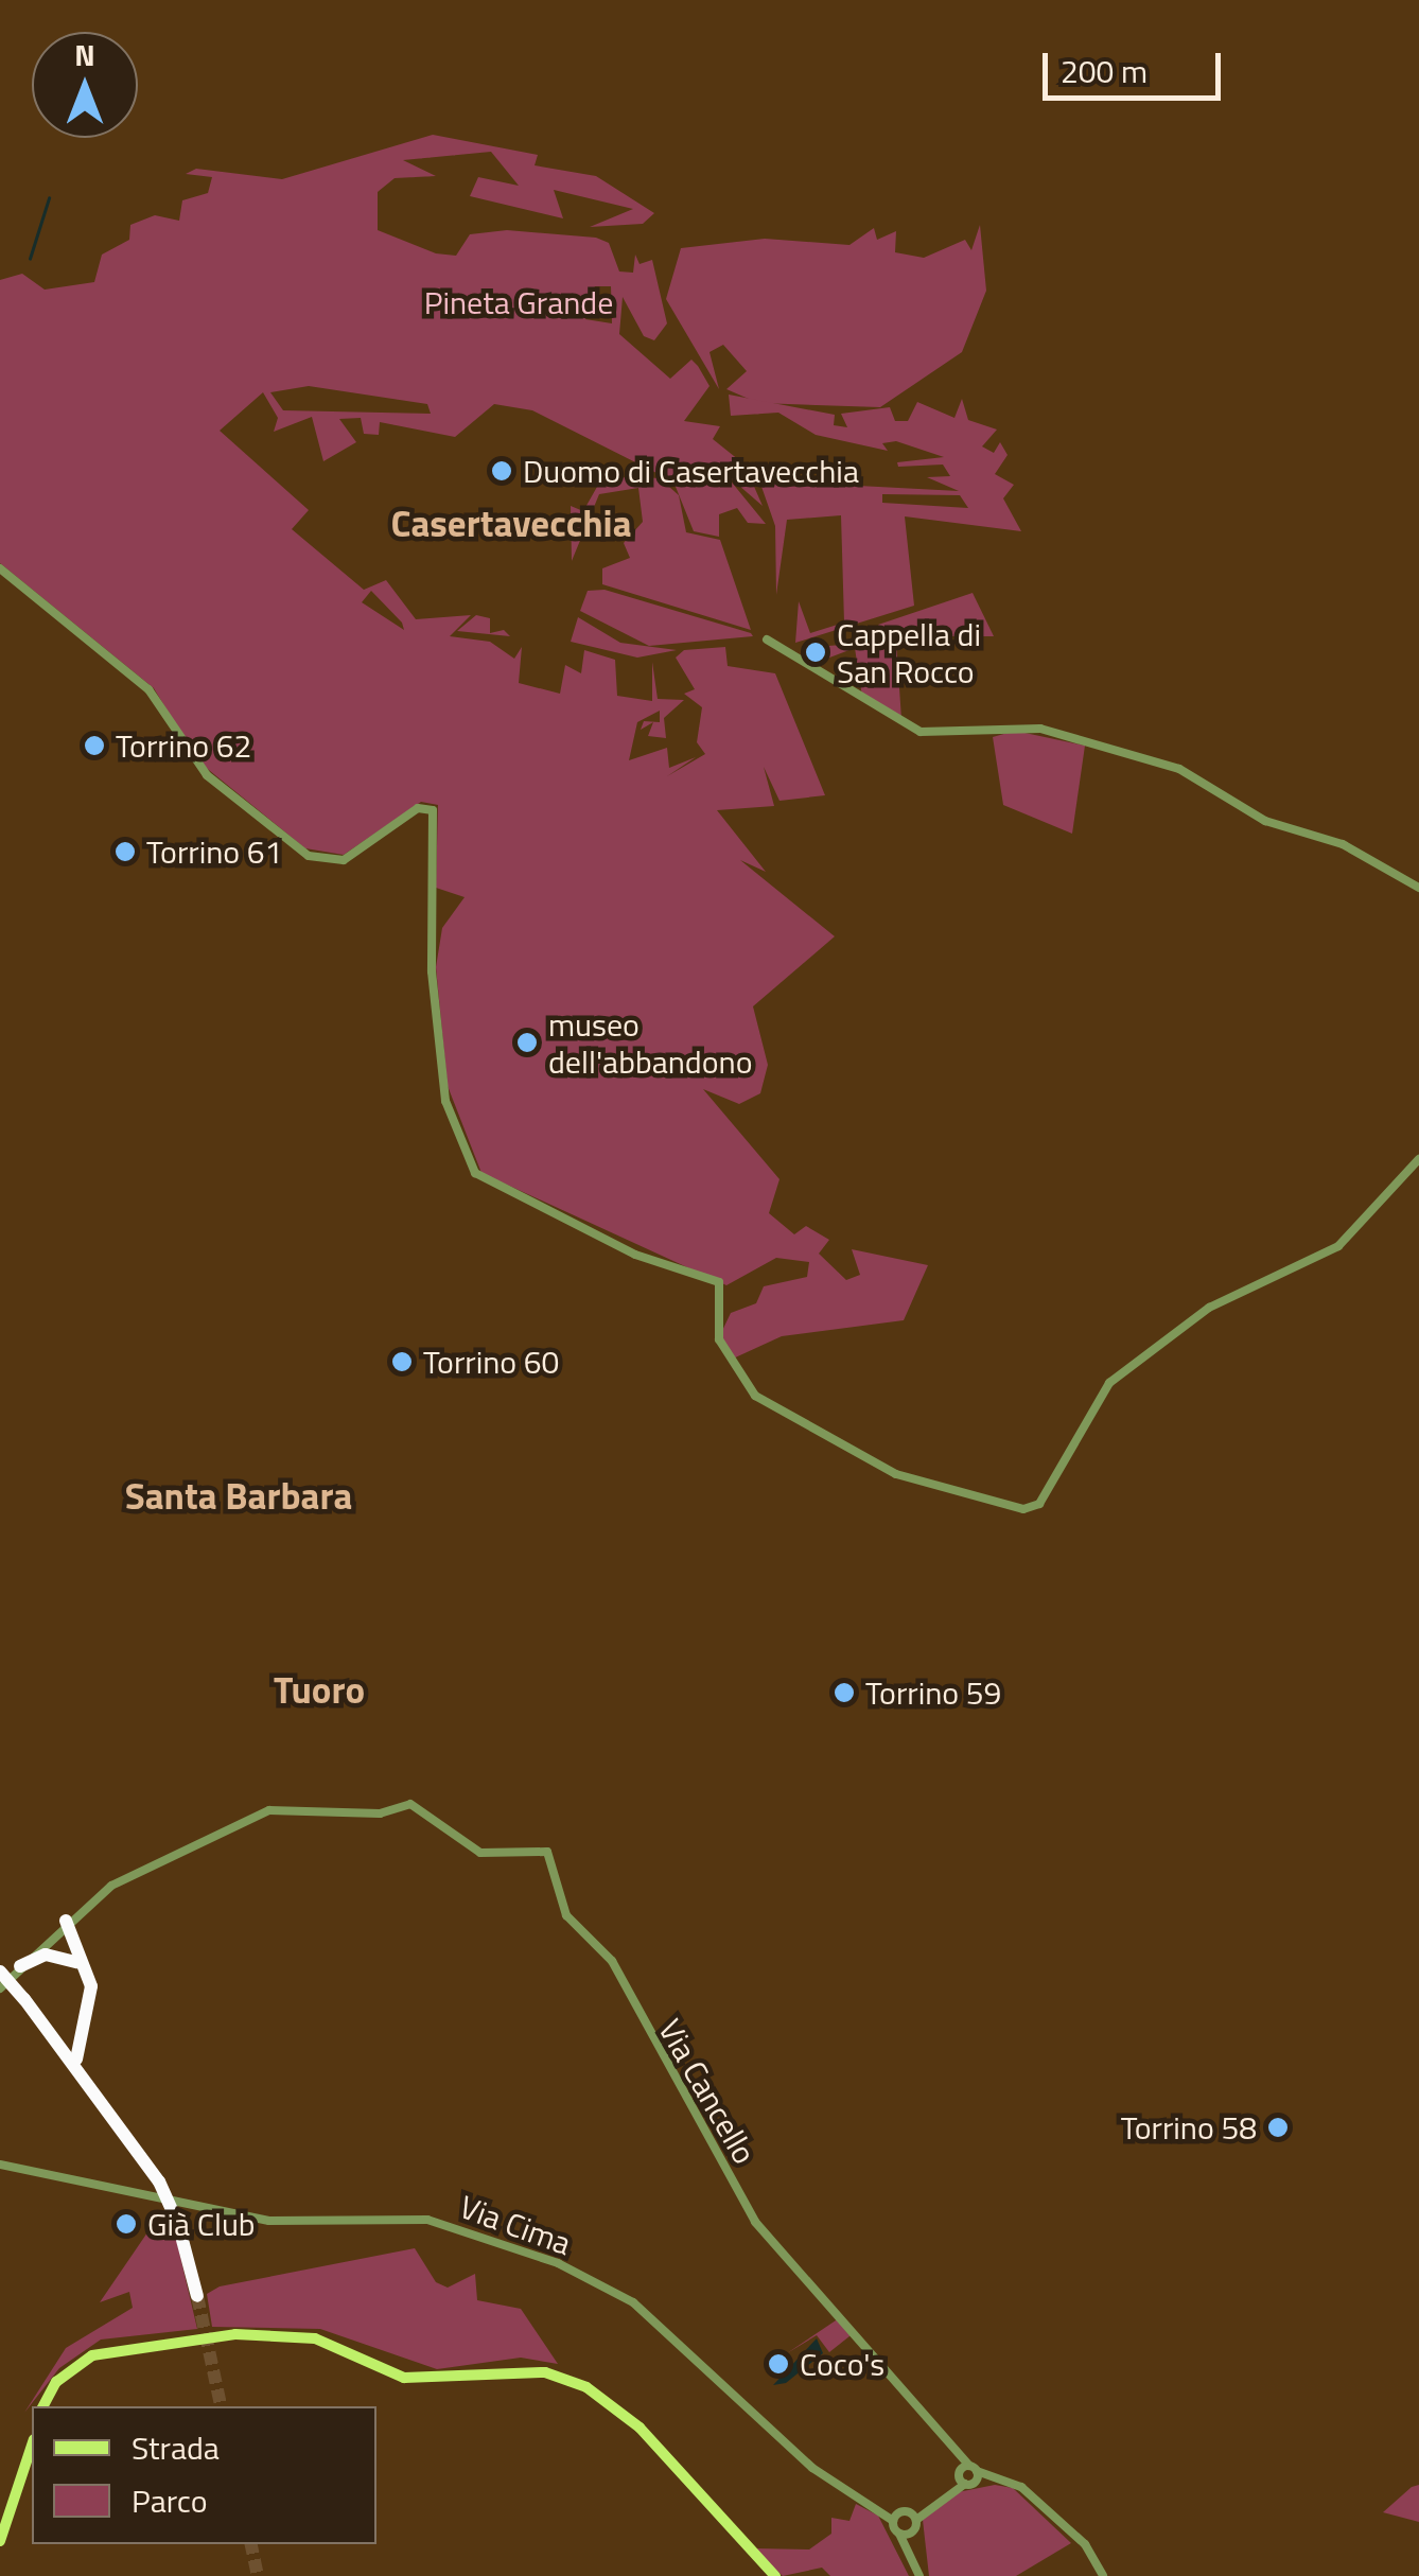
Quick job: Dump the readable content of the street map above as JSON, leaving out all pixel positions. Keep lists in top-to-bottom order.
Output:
{
  "streets": {
    "street": ["Via Cancello", "Via Cima"]
  },
  "districts": ["Casertavecchia", "Santa Barbara", "Tuoro"],
  "parks": ["Pineta Grande"],
  "places": [
    "Duomo di Casertavecchia",
    "Cappella di San Rocco",
    "Torrino 62",
    "Torrino 61",
    "museo dell'abbandono",
    "Torrino 60",
    "Torrino 59",
    "Torrino 58",
    "Già Club",
    "Coco's"
  ],
  "legend": ["Strada", "Parco"],
  "scale_bar": "200 m",
  "north": "top"
}
